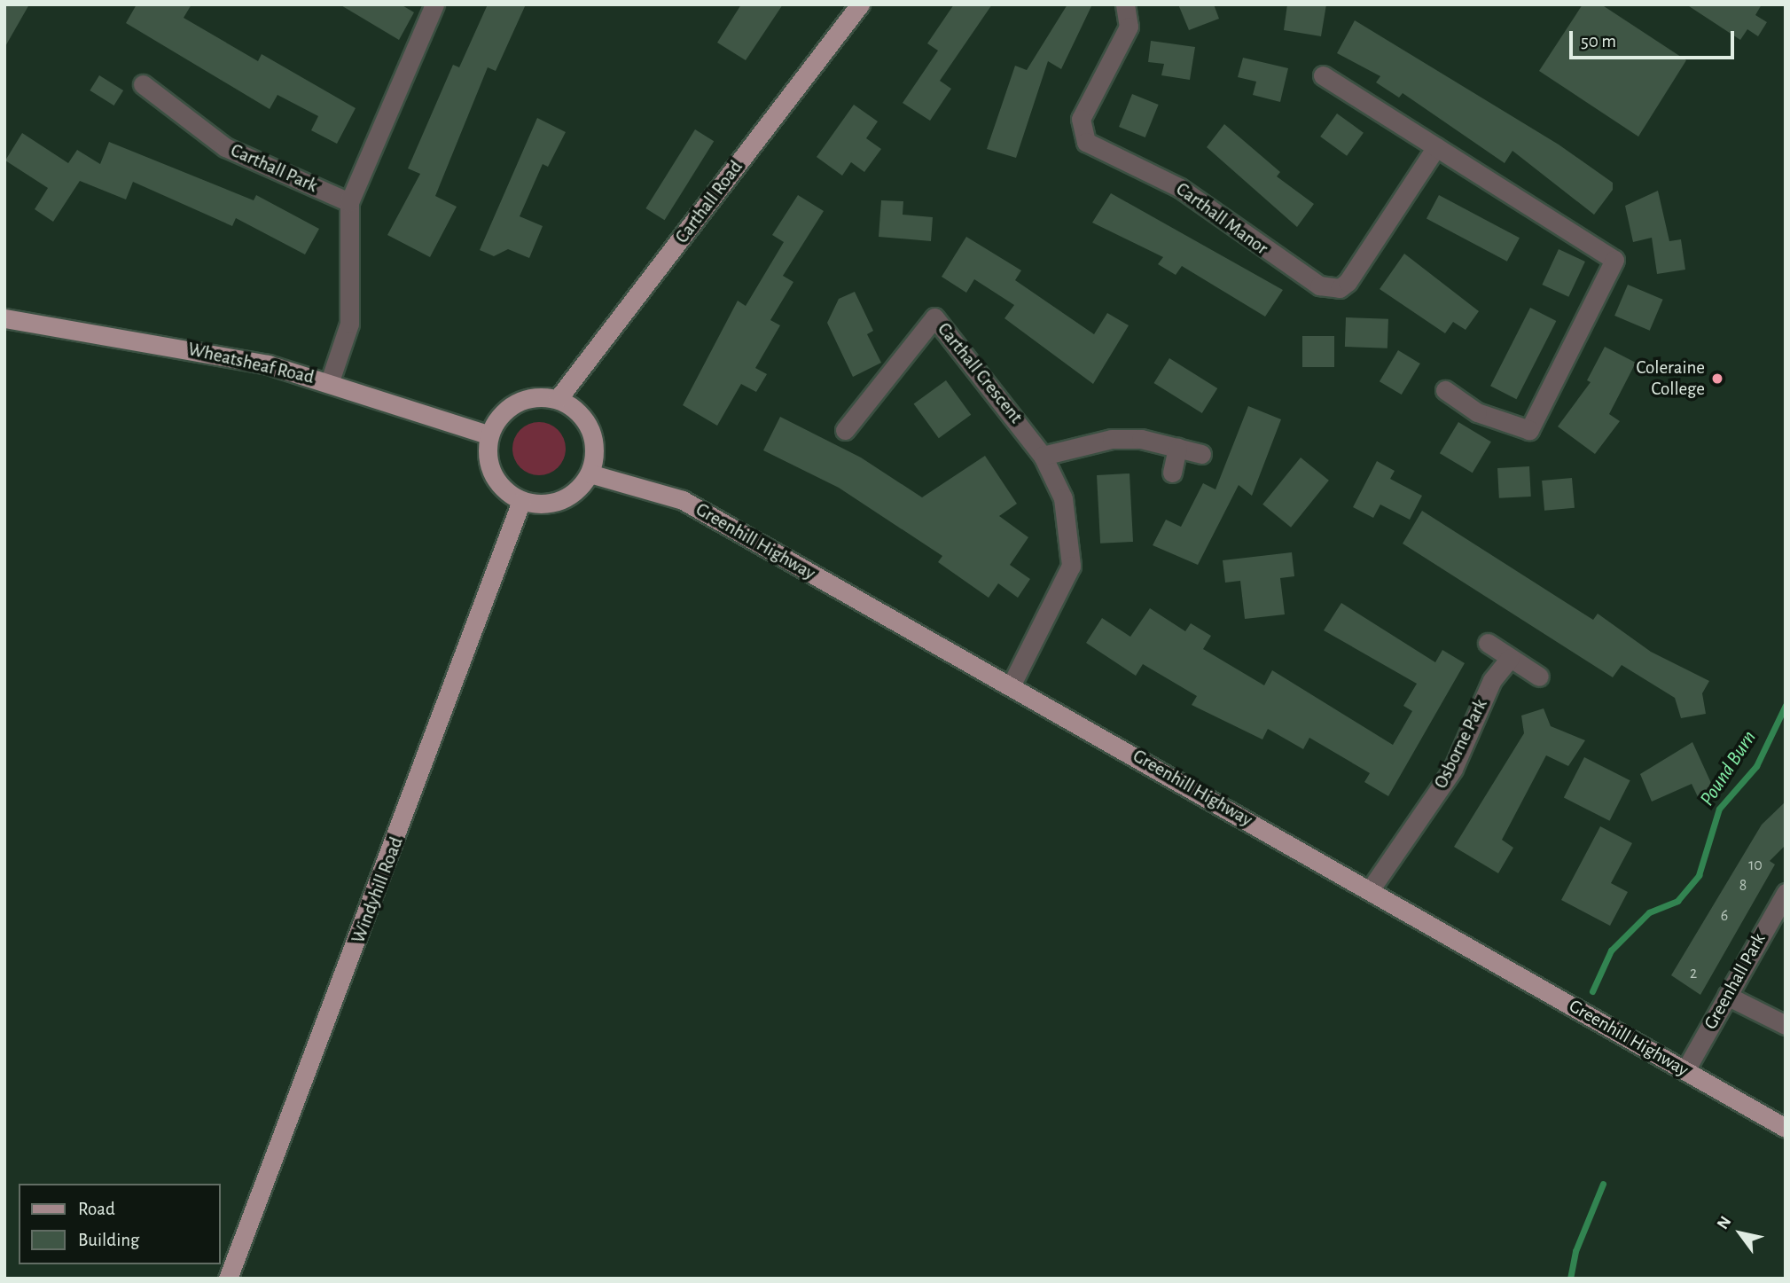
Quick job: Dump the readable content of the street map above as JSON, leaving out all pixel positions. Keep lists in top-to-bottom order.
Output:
{
  "streets": {
    "main road": [
      "Carthall Road",
      "Wheatsheaf Road",
      "Greenhill Highway",
      "Windyhill Road"
    ],
    "street": [
      "Carthall Park",
      "Carthall Manor",
      "Carthall Crescent",
      "Osborne Park",
      "Greenhall Park"
    ]
  },
  "crossings": [
    ["Carthall Road", "Wheatsheaf Road"],
    ["Carthall Road", "Greenhill Highway"],
    ["Carthall Road", "Windyhill Road"],
    ["Wheatsheaf Road", "Greenhill Highway"],
    ["Wheatsheaf Road", "Windyhill Road"],
    ["Carthall Crescent", "Greenhill Highway"],
    ["Greenhill Highway", "Osborne Park"],
    ["Greenhill Highway", "Windyhill Road"],
    ["Greenhill Highway", "Greenhall Park"]
  ],
  "water": ["Pound Burn"],
  "places": ["Coleraine College"],
  "house_numbers": [
    "10",
    "8",
    "6",
    "2"
  ],
  "legend": ["Road", "Building"],
  "scale_bar": "50 m",
  "north": "top left"
}
